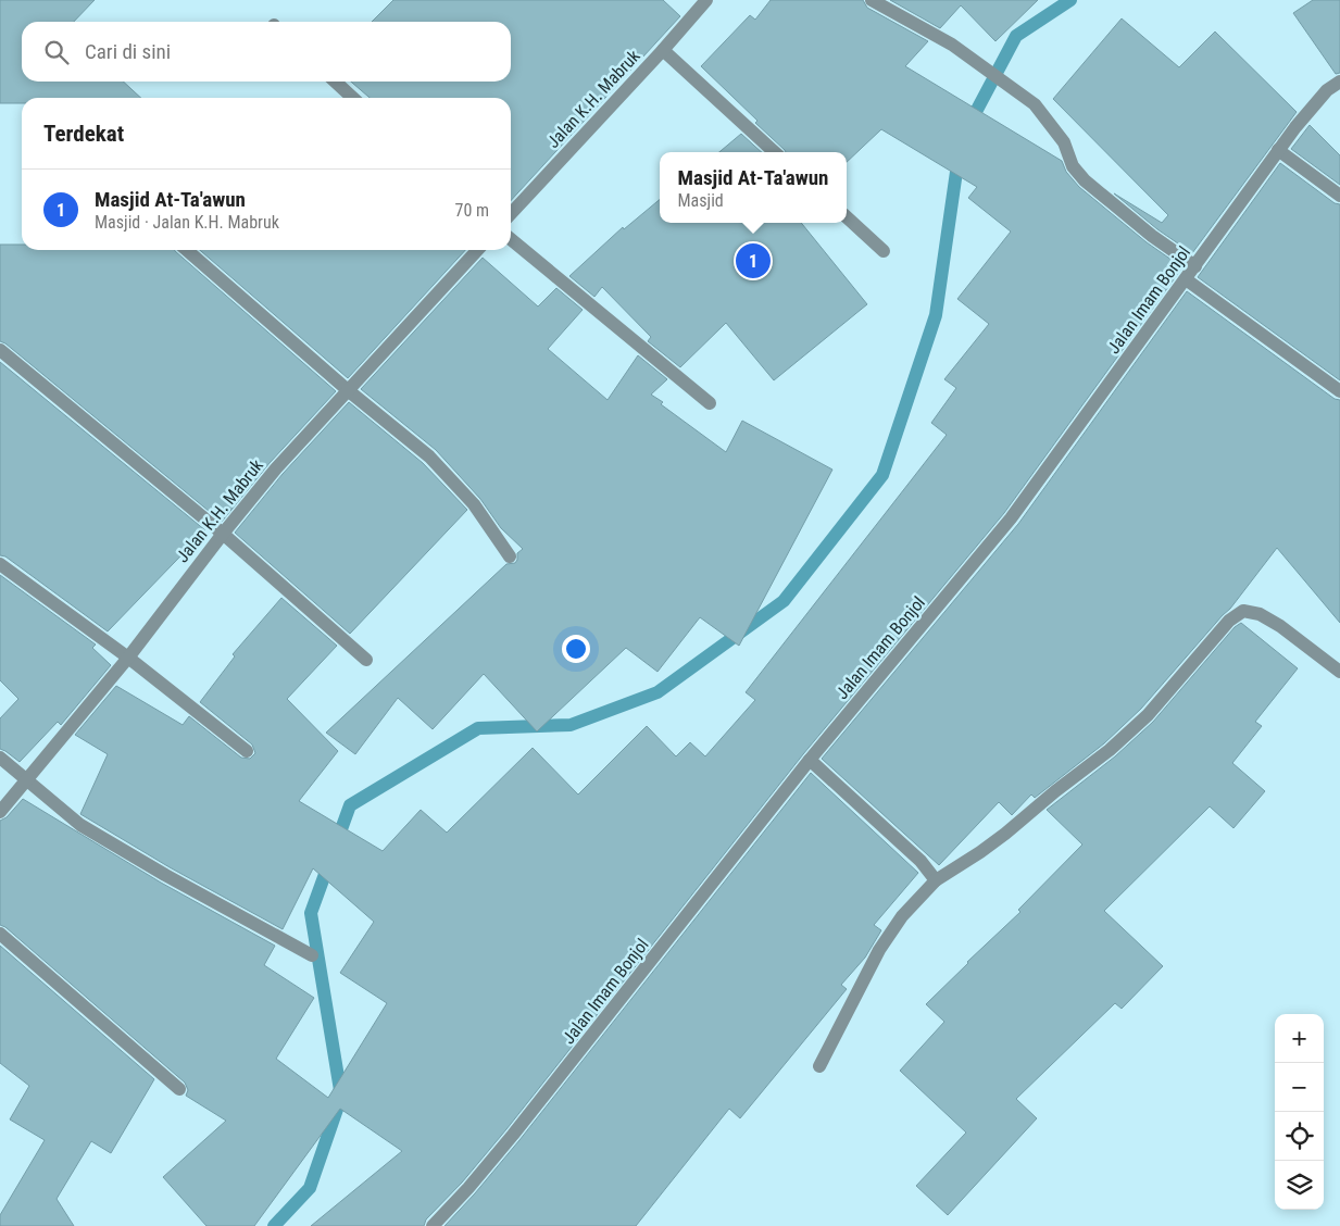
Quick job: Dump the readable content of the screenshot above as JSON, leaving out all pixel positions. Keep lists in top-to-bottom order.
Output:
{
  "streets": {
    "street": ["Jalan K.H. Mabruk", "Jalan Imam Bonjol"]
  },
  "page": {
    "search": "Cari di sini",
    "heading": "Terdekat",
    "popup": ["Masjid At-Ta'awun", "Masjid"],
    "list": [
      {
        "mark": "1",
        "name": "Masjid At-Ta'awun",
        "note": "Masjid · Jalan K.H. Mabruk",
        "value": "70 m"
      }
    ],
    "pins": "1",
    "map_buttons": ["+", "−"]
  }
}
